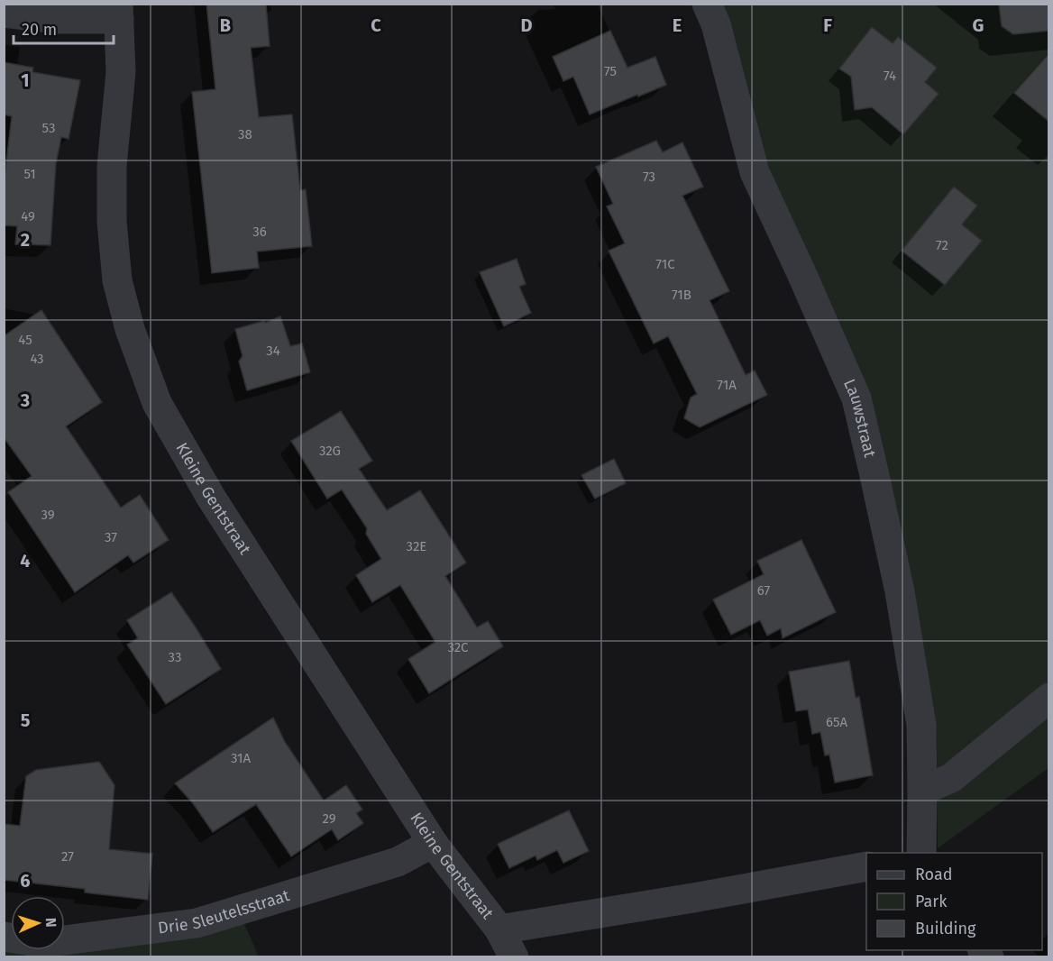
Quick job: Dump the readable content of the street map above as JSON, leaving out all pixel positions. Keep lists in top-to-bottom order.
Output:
{
  "streets": {
    "street": ["Lauwstraat", "Kleine Gentstraat", "Drie Sleutelsstraat"]
  },
  "crossings": [
    ["Kleine Gentstraat", "Drie Sleutelsstraat"]
  ],
  "house_numbers": [
    "75",
    "74",
    "53",
    "38",
    "51",
    "73",
    "49",
    "36",
    "72",
    "71C",
    "71B",
    "45",
    "34",
    "43",
    "71A",
    "32G",
    "39",
    "37",
    "32E",
    "67",
    "32C",
    "33",
    "65A",
    "31A",
    "29",
    "27"
  ],
  "legend": ["Road", "Park", "Building"],
  "scale_bar": "20 m",
  "north": "right",
  "grid": {
    "columns": [
      "B",
      "C",
      "D",
      "E",
      "F",
      "G"
    ],
    "rows": [
      "1",
      "2",
      "3",
      "4",
      "5",
      "6"
    ]
  }
}
